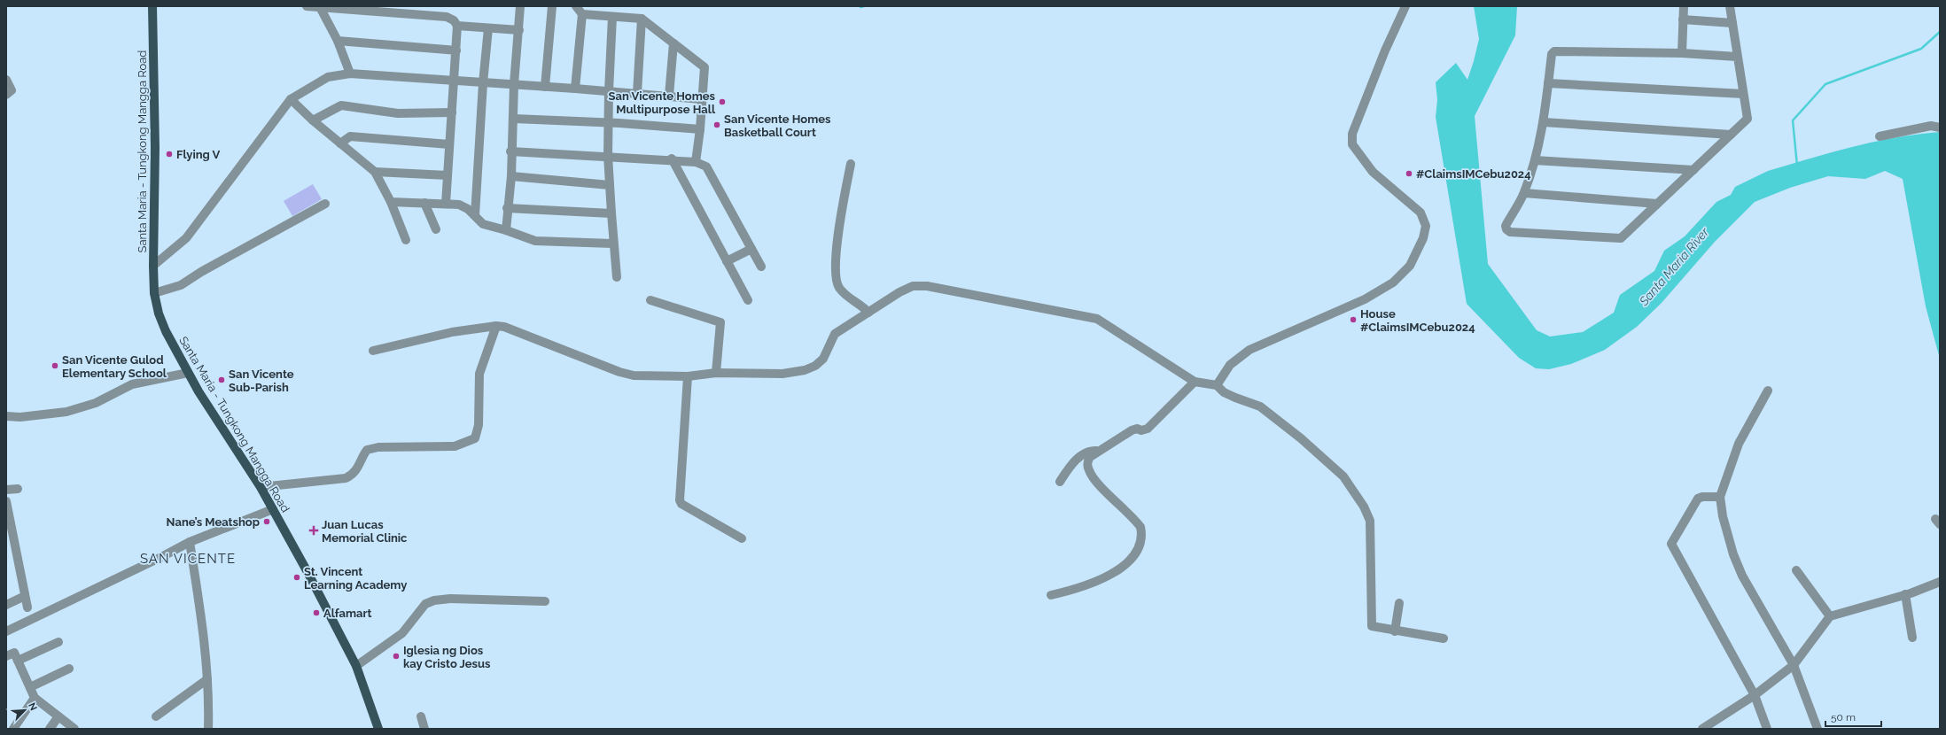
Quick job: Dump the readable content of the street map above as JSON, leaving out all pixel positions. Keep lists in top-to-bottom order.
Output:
{
  "streets": {
    "main road": ["Santa Maria - Tungkong Mangga Road"]
  },
  "districts": ["SAN VICENTE"],
  "water": ["Santa Maria River"],
  "places": {
    "other": [
      "San Vicente Homes Multipurpose Hall",
      "San Vicente Homes Basketball Court",
      "Flying V",
      "#ClaimsIMCebu2024",
      "House #ClaimsIMCebu2024",
      "San Vicente Gulod Elementary School",
      "San Vicente Sub-Parish",
      "Nane’s Meatshop",
      "St. Vincent Learning Academy",
      "Alfamart",
      "Iglesia ng Dios kay Cristo Jesus"
    ],
    "health": ["Juan Lucas Memorial Clinic"]
  },
  "scale_bar": "50 m",
  "north": "top right"
}
